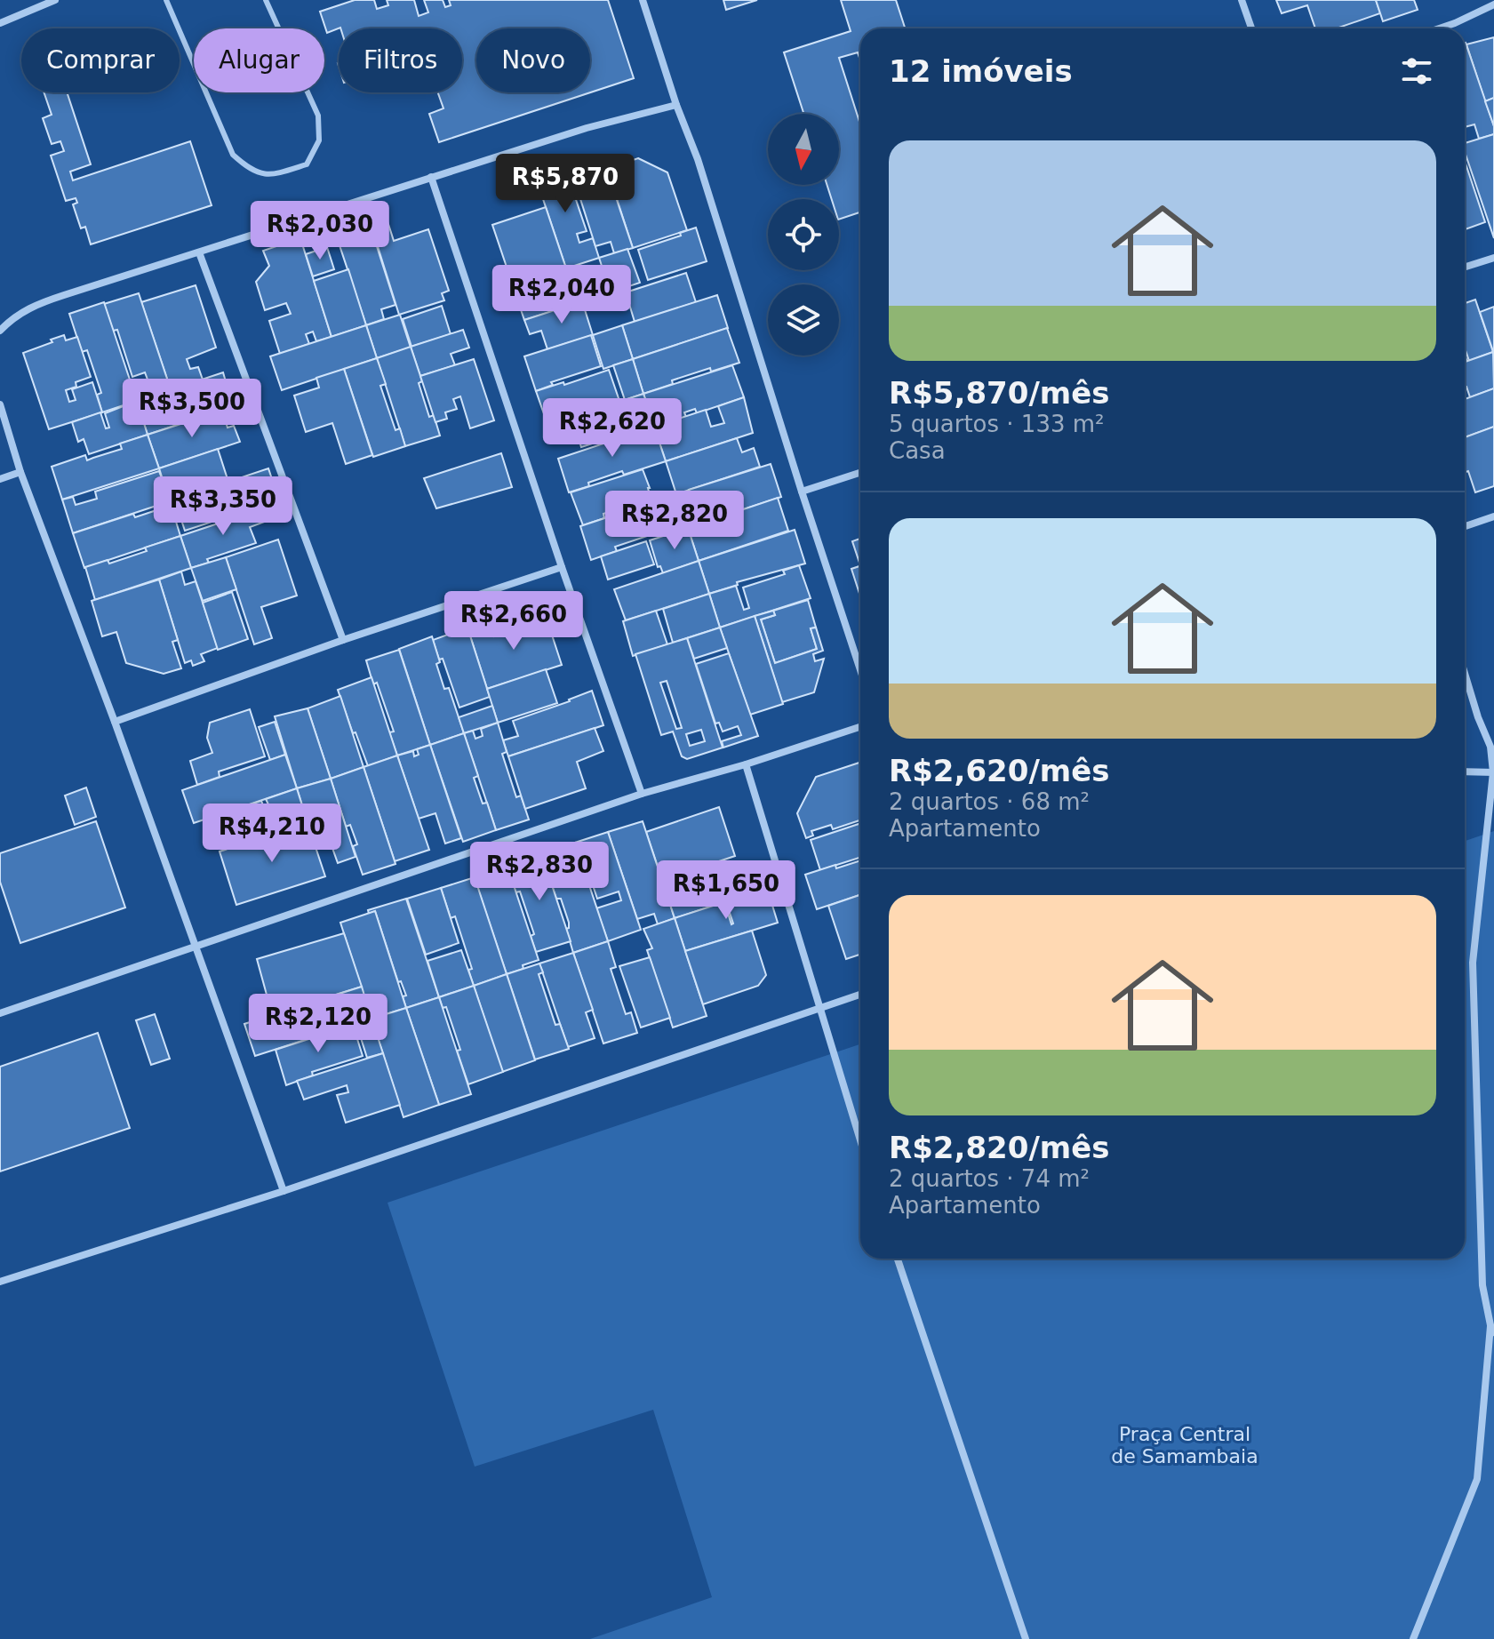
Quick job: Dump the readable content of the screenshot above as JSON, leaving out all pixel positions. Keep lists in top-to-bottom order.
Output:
{
  "parks": ["Praça Central de Samambaia"],
  "north": "bottom",
  "page": {
    "chip": [
      "Comprar",
      "Alugar",
      "Filtros",
      "Novo"
    ],
    "heading": "12 imóveis",
    "list": [
      {
        "name": "R$5,870/mês",
        "note": "5 quartos · 133 m² · Casa"
      },
      {
        "name": "R$2,620/mês",
        "note": "2 quartos · 68 m² · Apartamento"
      },
      {
        "name": "R$2,820/mês",
        "note": "2 quartos · 74 m² · Apartamento"
      }
    ],
    "price": [
      "R$5,870",
      "R$2,030",
      "R$2,040",
      "R$3,500",
      "R$2,620",
      "R$3,350",
      "R$2,820",
      "R$2,660",
      "R$4,210",
      "R$2,830",
      "R$1,650",
      "R$2,120"
    ]
  }
}
